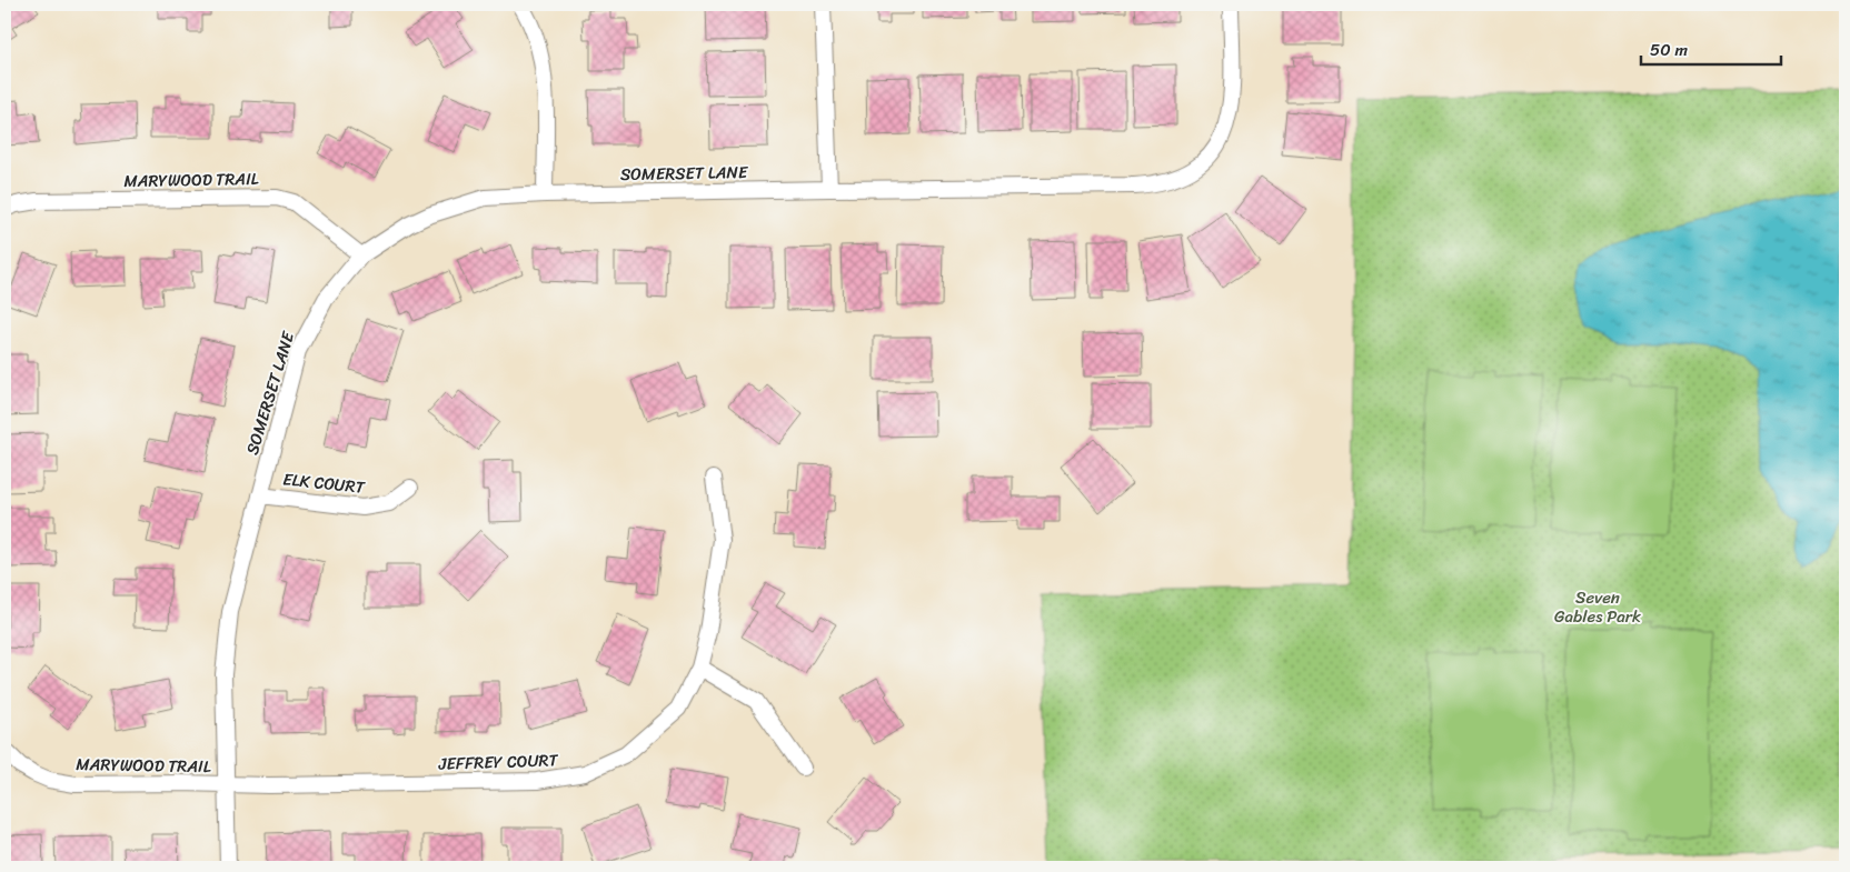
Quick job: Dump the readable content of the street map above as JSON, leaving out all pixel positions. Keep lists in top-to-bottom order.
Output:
{
  "streets": {
    "street": [
      "SOMERSET LANE",
      "MARYWOOD TRAIL",
      "ELK COURT",
      "JEFFREY COURT"
    ]
  },
  "crossings": [
    ["SOMERSET LANE", "MARYWOOD TRAIL"],
    ["SOMERSET LANE", "ELK COURT"],
    ["SOMERSET LANE", "JEFFREY COURT"],
    ["MARYWOOD TRAIL", "JEFFREY COURT"]
  ],
  "parks": ["Seven Gables Park"],
  "scale_bar": "50 m"
}
